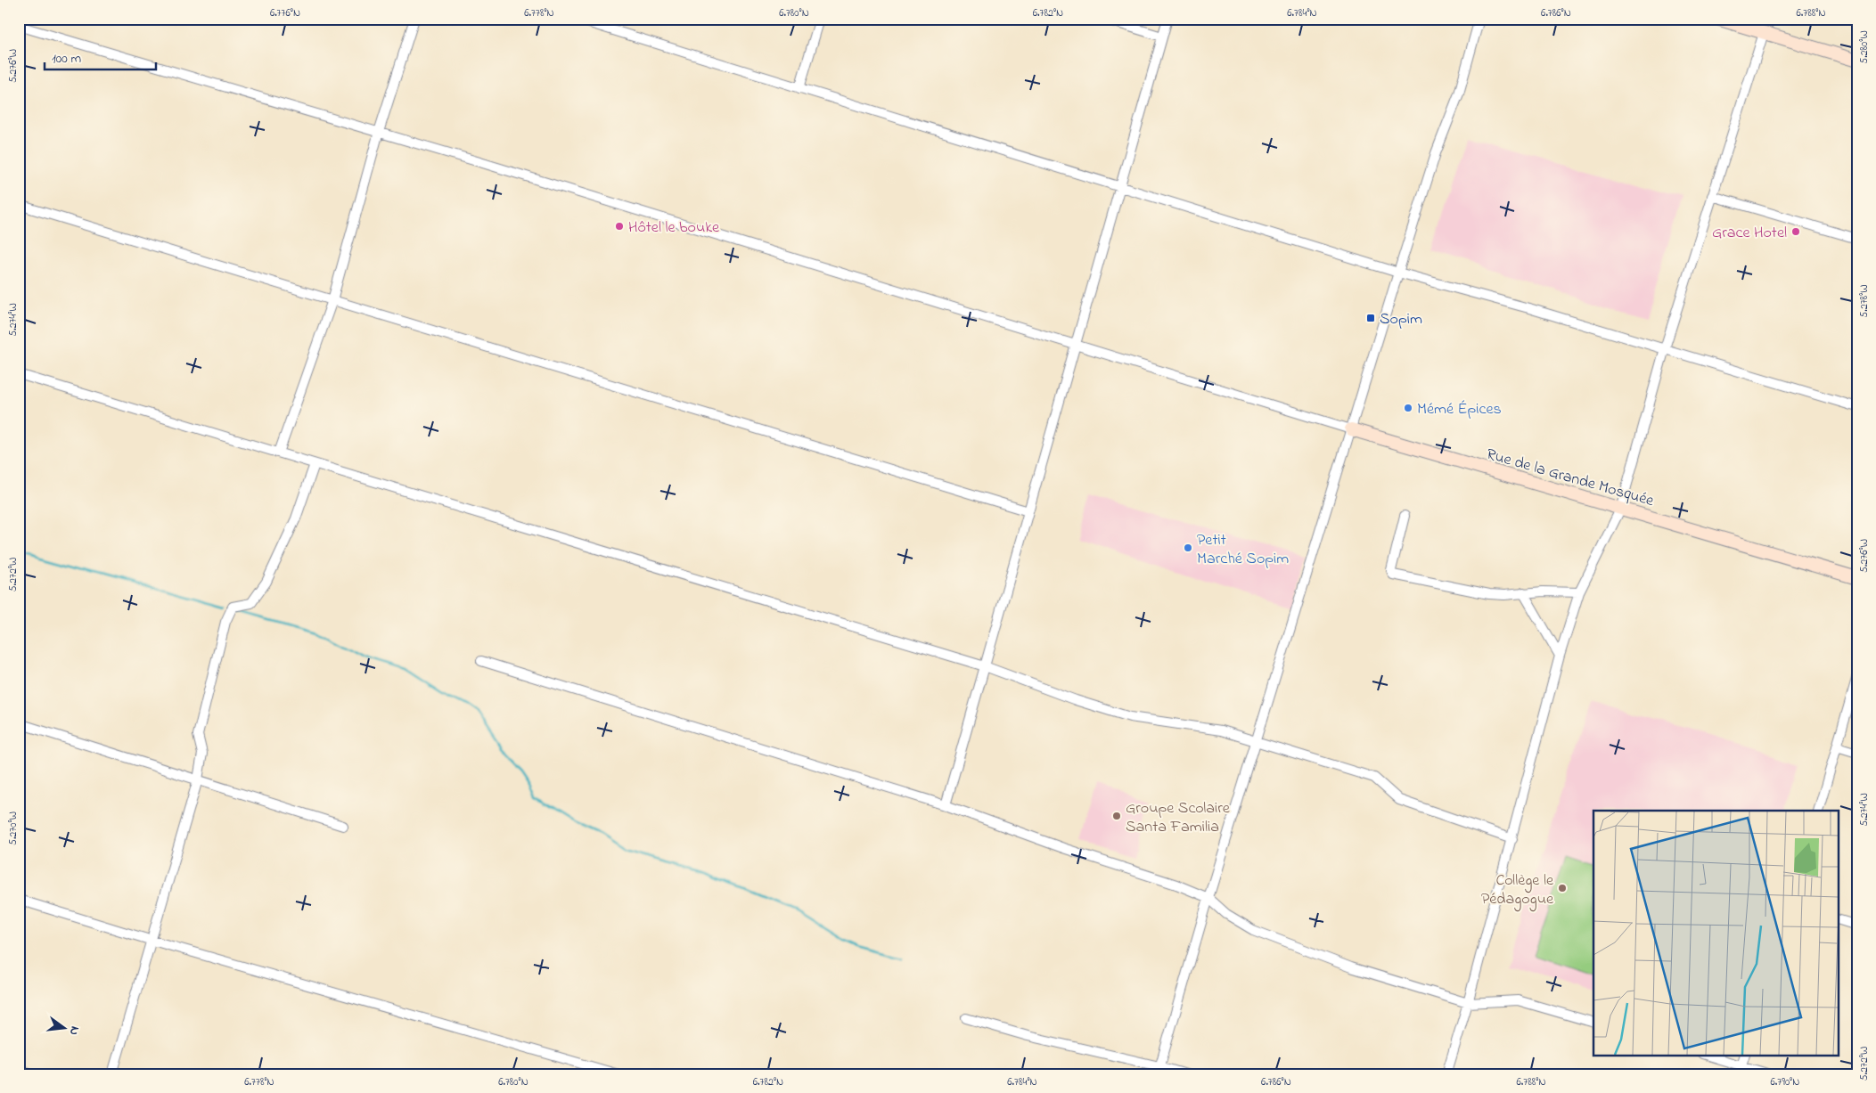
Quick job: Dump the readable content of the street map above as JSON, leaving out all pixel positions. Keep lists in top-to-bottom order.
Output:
{
  "streets": {
    "street": ["Rue de la Grande Mosquée"]
  },
  "places": {
    "other": [
      "Hôtel le bouke",
      "Grace Hotel",
      "Mémé Épices",
      "Petit Marché Sopim",
      "Groupe Scolaire Santa Familia",
      "Collège le Pédagogue"
    ],
    "transit": ["Sopim"]
  },
  "scale_bar": "100 m",
  "north": "right",
  "coordinates": [
    "6.776°N",
    "6.778°N",
    "6.780°N",
    "6.782°N",
    "6.784°N",
    "6.786°N",
    "6.788°N",
    "5.280°W",
    "5.276°W",
    "5.278°W",
    "5.274°W",
    "5.272°W",
    "5.270°W",
    "6.790°N"
  ]
}
